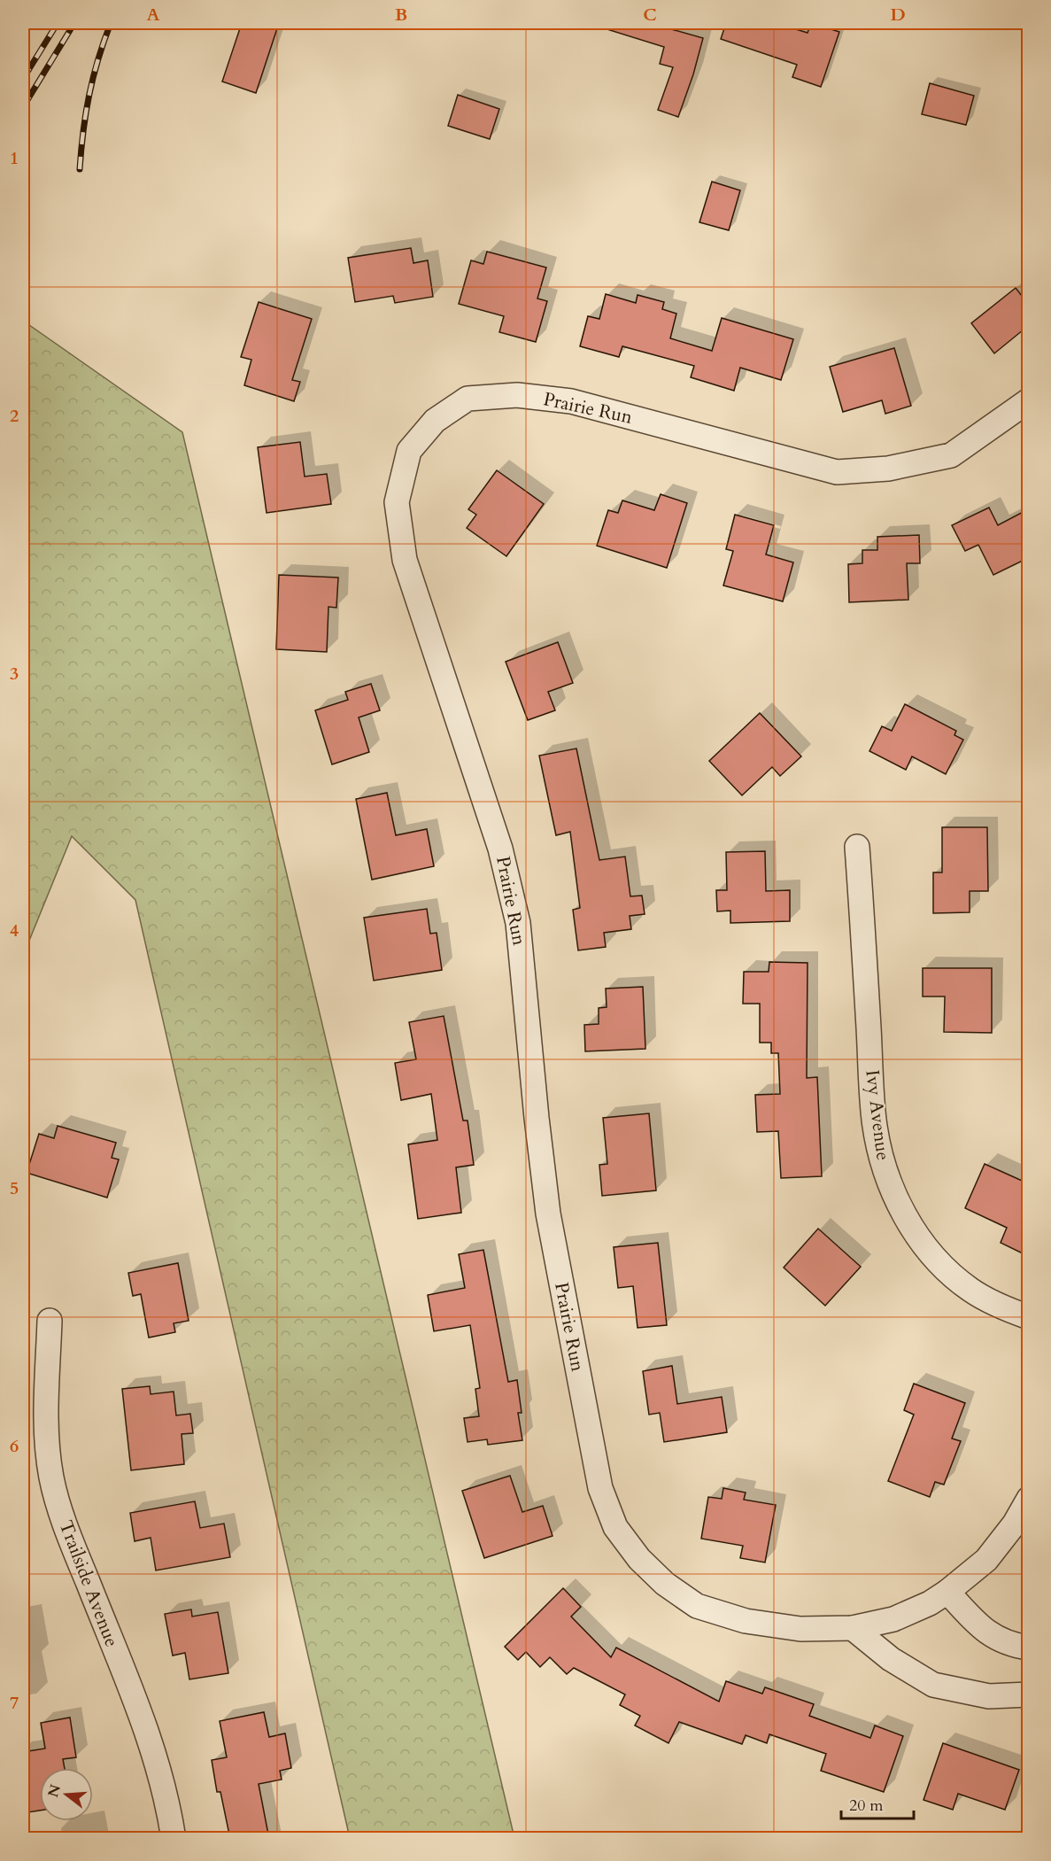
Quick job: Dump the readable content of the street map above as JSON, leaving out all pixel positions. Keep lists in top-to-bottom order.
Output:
{
  "streets": {
    "street": ["Prairie Run", "Ivy Avenue", "Trailside Avenue"]
  },
  "scale_bar": "20 m",
  "north": "left",
  "grid": {
    "columns": [
      "A",
      "B",
      "C",
      "D"
    ],
    "rows": [
      "1",
      "2",
      "3",
      "4",
      "5",
      "6",
      "7"
    ]
  }
}
